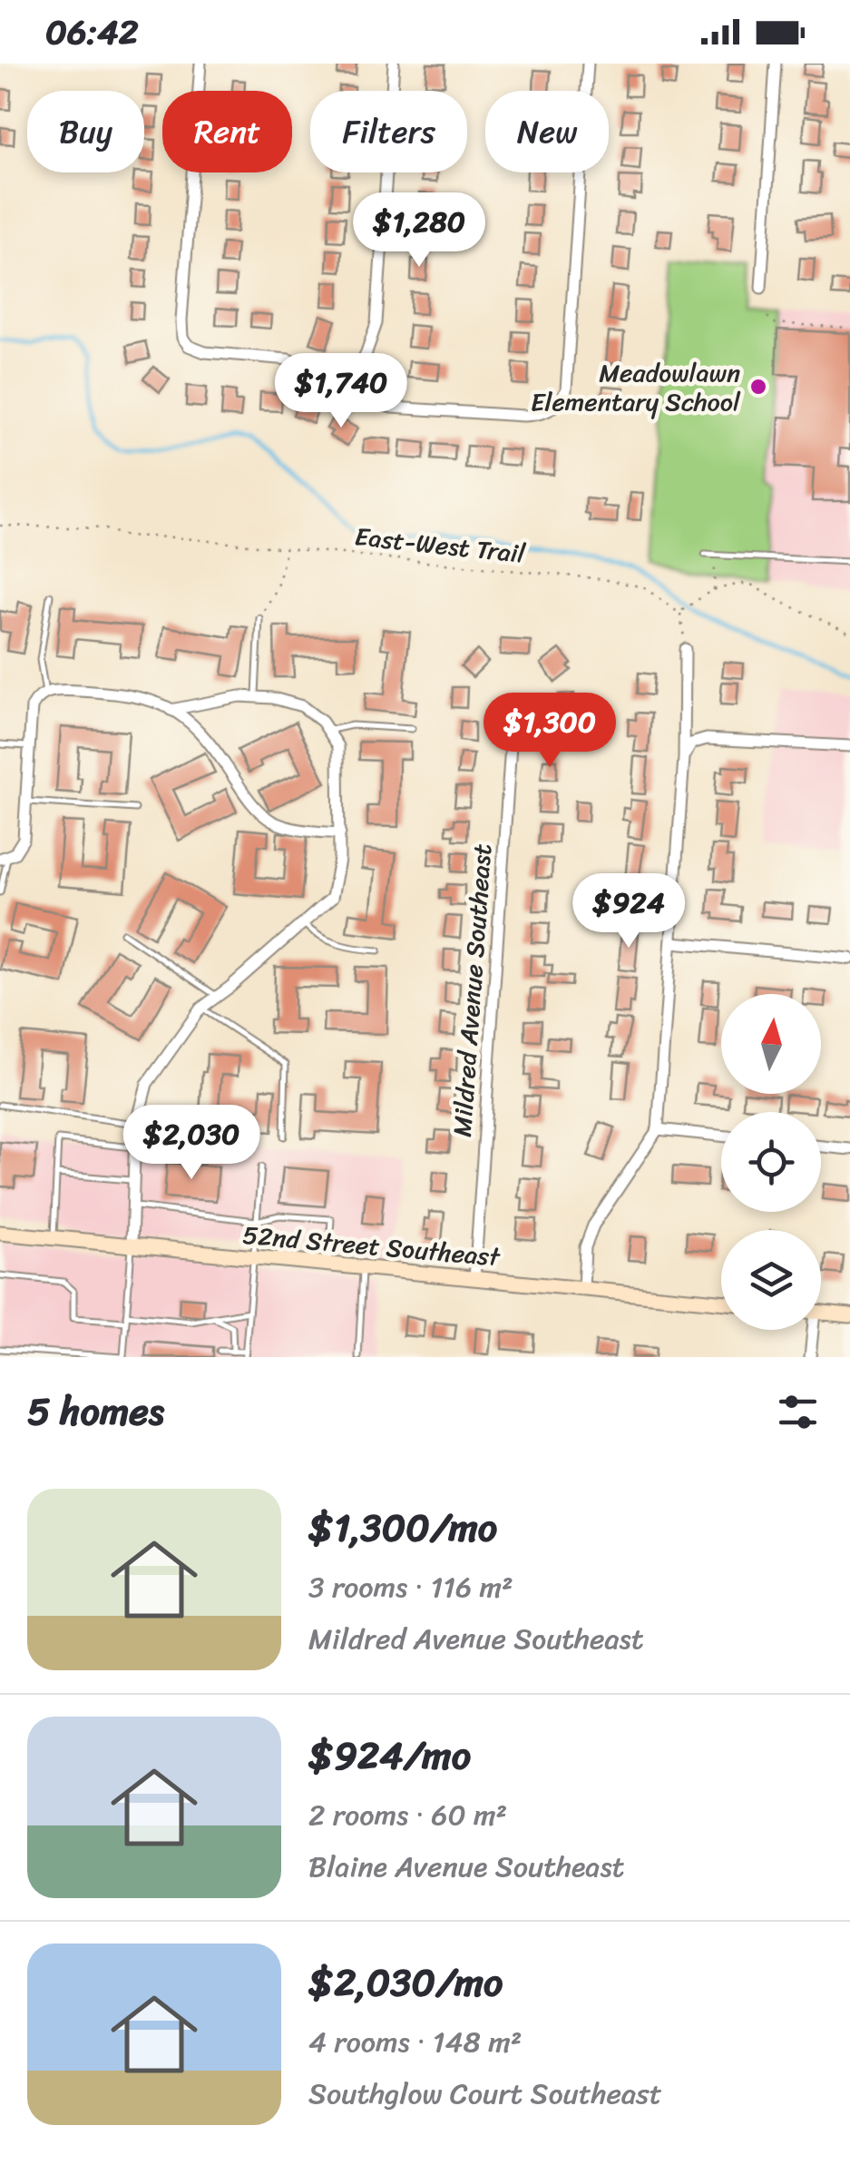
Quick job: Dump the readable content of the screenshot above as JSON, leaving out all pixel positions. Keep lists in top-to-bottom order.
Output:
{
  "streets": {
    "main road": ["52nd Street Southeast"],
    "street": ["Mildred Avenue Southeast"],
    "path": ["East-West Trail"]
  },
  "crossings": [
    ["Mildred Avenue Southeast", "52nd Street Southeast"]
  ],
  "places": ["Meadowlawn Elementary School"],
  "north": "top",
  "page": {
    "status": "06:42",
    "chip": [
      "Buy",
      "Rent",
      "Filters",
      "New"
    ],
    "price": [
      "$1,280",
      "$1,740",
      "$1,300",
      "$924",
      "$2,030"
    ],
    "heading": "5 homes",
    "list": [
      {
        "name": "$1,300/mo",
        "note": "3 rooms · 116 m² · Mildred Avenue Southeast"
      },
      {
        "name": "$924/mo",
        "note": "2 rooms · 60 m² · Blaine Avenue Southeast"
      },
      {
        "name": "$2,030/mo",
        "note": "4 rooms · 148 m² · Southglow Court Southeast"
      }
    ]
  }
}
